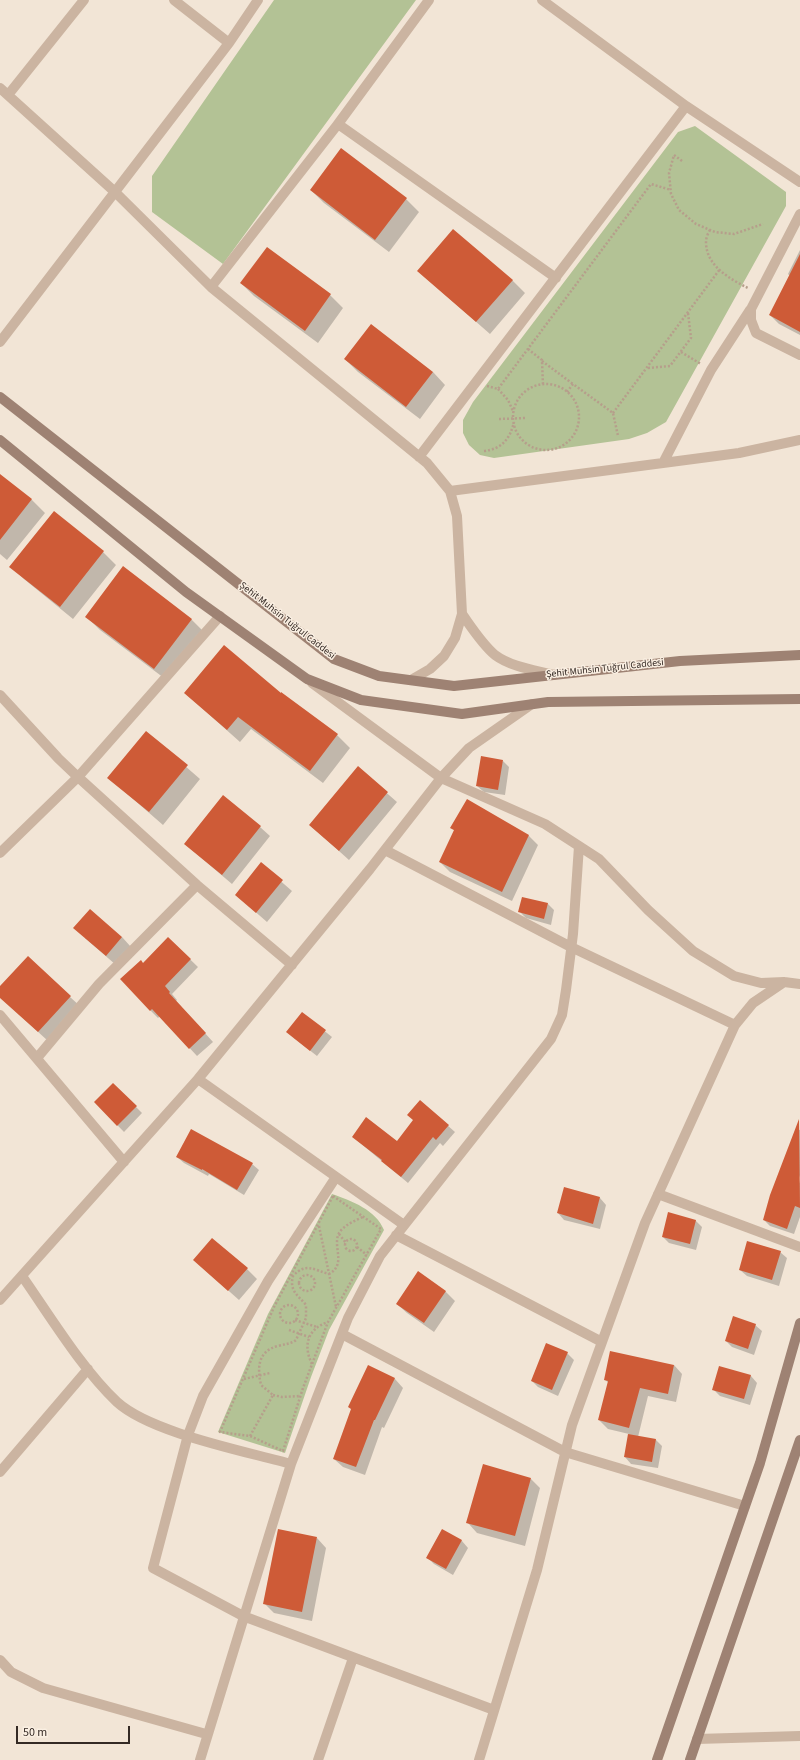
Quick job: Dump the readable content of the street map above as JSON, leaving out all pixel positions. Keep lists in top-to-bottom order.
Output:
{
  "streets": {
    "main road": ["Şehit Muhsin Tuğrul Caddesi"]
  },
  "scale_bar": "50 m"
}
